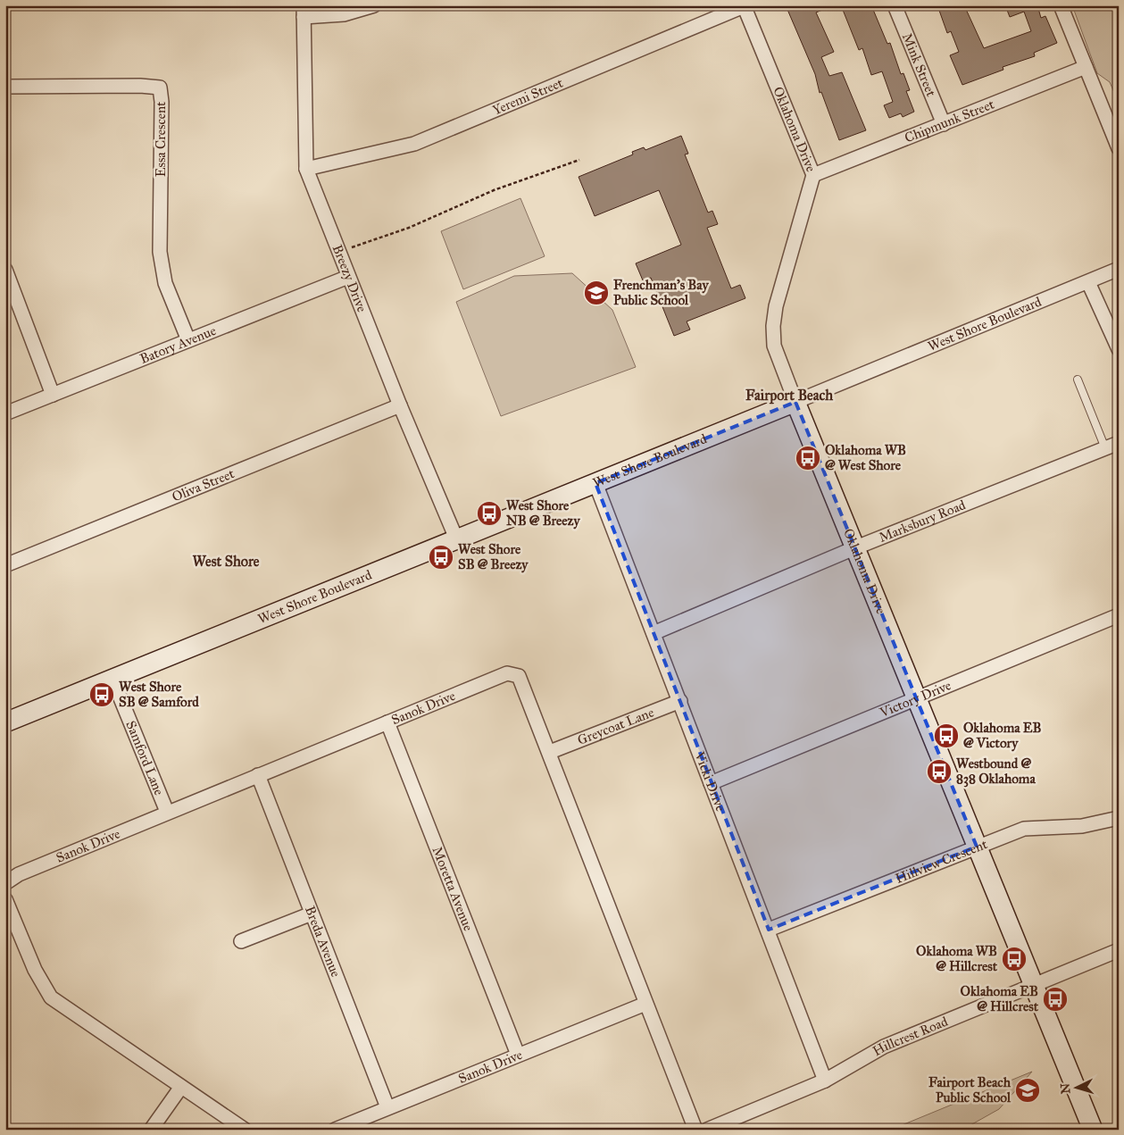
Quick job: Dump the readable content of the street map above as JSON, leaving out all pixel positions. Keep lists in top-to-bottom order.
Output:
{
  "streets": {
    "street": [
      "Mink Street",
      "Yeremi Street",
      "Chipmunk Street",
      "Oklahoma Drive",
      "Essa Crescent",
      "Breezy Drive",
      "West Shore Boulevard",
      "Batory Avenue",
      "Oliva Street",
      "Marksbury Road",
      "Victory Drive",
      "Sanok Drive",
      "Greycoat Lane",
      "Samford Lane",
      "Vicki Drive",
      "Hillview Crescent",
      "Moretta Avenue",
      "Breda Avenue",
      "Hillcrest Road"
    ]
  },
  "crossings": [
    ["Mink Street", "Chipmunk Street"],
    ["Yeremi Street", "Oklahoma Drive"],
    ["Yeremi Street", "Breezy Drive"],
    ["Chipmunk Street", "Oklahoma Drive"],
    ["Oklahoma Drive", "West Shore Boulevard"],
    ["Oklahoma Drive", "Marksbury Road"],
    ["Oklahoma Drive", "Victory Drive"],
    ["Oklahoma Drive", "Hillview Crescent"],
    ["Oklahoma Drive", "Hillcrest Road"],
    ["Essa Crescent", "Batory Avenue"],
    ["Breezy Drive", "West Shore Boulevard"],
    ["Breezy Drive", "Batory Avenue"],
    ["Breezy Drive", "Oliva Street"],
    ["West Shore Boulevard", "Samford Lane"],
    ["West Shore Boulevard", "Vicki Drive"],
    ["Marksbury Road", "Vicki Drive"],
    ["Victory Drive", "Vicki Drive"],
    ["Sanok Drive", "Greycoat Lane"],
    ["Sanok Drive", "Samford Lane"],
    ["Sanok Drive", "Moretta Avenue"],
    ["Sanok Drive", "Breda Avenue"],
    ["Greycoat Lane", "Vicki Drive"],
    ["Vicki Drive", "Hillview Crescent"],
    ["Vicki Drive", "Hillcrest Road"]
  ],
  "districts": ["Fairport Beach", "West Shore"],
  "places": {
    "school or university": ["Frenchman's Bay Public School", "Fairport Beach Public School"],
    "bus stop": [
      "Oklahoma WB @ West Shore",
      "West Shore NB @ Breezy",
      "West Shore SB @ Breezy",
      "West Shore SB @ Samford",
      "Oklahoma EB @ Victory",
      "Westbound @ 838 Oklahoma",
      "Oklahoma WB @ Hillcrest",
      "Oklahoma EB @ Hillcrest"
    ]
  },
  "north": "left"
}
